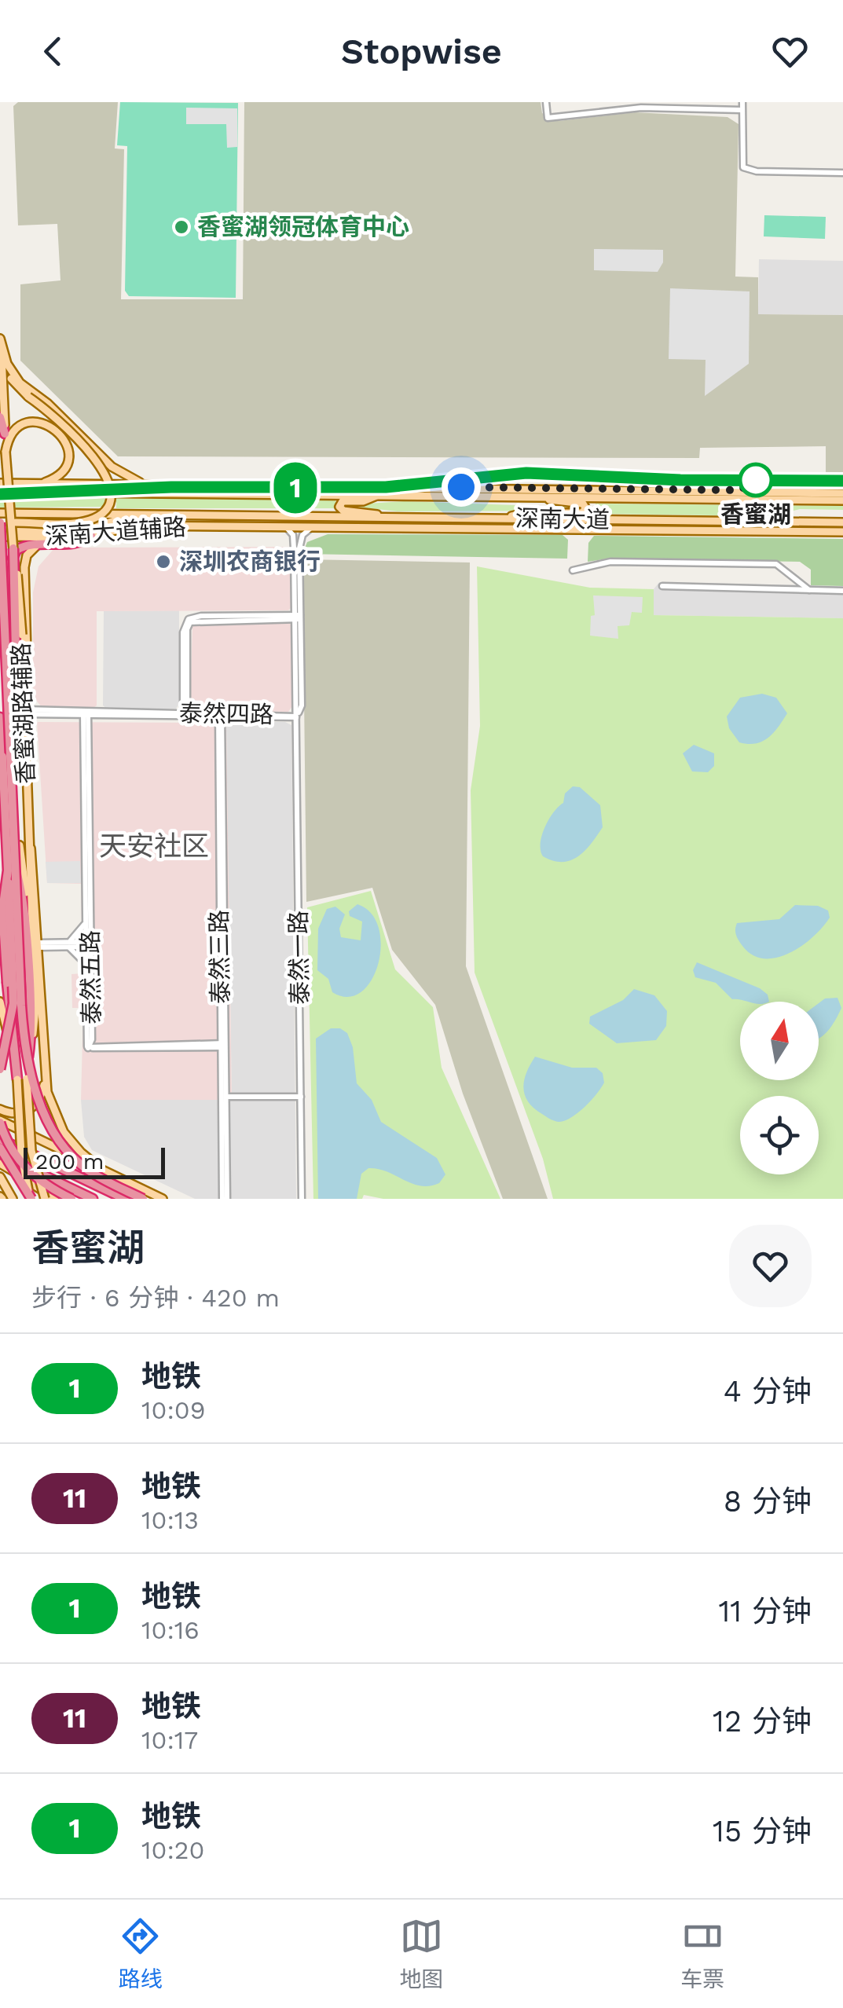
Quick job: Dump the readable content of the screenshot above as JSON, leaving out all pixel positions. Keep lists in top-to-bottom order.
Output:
{
  "streets": {
    "main road": ["深南大道", "深南大道辅路", "香蜜湖路辅路"],
    "street": [
      "泰然四路",
      "泰然三路",
      "泰然一路",
      "泰然五路"
    ]
  },
  "crossings": [
    ["深南大道辅路", "泰然一路"],
    ["香蜜湖路辅路", "泰然四路"],
    ["泰然四路", "泰然三路"],
    ["泰然四路", "泰然一路"],
    ["泰然四路", "泰然五路"]
  ],
  "districts": ["天安社区"],
  "places": ["香蜜湖领冠体育中心", "香蜜湖", "深圳农商银行"],
  "lines": ["metro line 1"],
  "scale_bar": "200 m",
  "north": "top",
  "page": {
    "header": "Stopwise",
    "on_map": "1",
    "scale": "200 m",
    "heading": ["香蜜湖", "步行 · 6 分钟 · 420 m"],
    "list": [
      {
        "mark": "1",
        "name": "地铁",
        "note": "10:09",
        "value": "4 分钟"
      },
      {
        "mark": "11",
        "name": "地铁",
        "note": "10:13",
        "value": "8 分钟"
      },
      {
        "mark": "1",
        "name": "地铁",
        "note": "10:16",
        "value": "11 分钟"
      },
      {
        "mark": "11",
        "name": "地铁",
        "note": "10:17",
        "value": "12 分钟"
      },
      {
        "mark": "1",
        "name": "地铁",
        "note": "10:20",
        "value": "15 分钟"
      }
    ],
    "tabs": ["路线", "地图", "车票"]
  }
}
